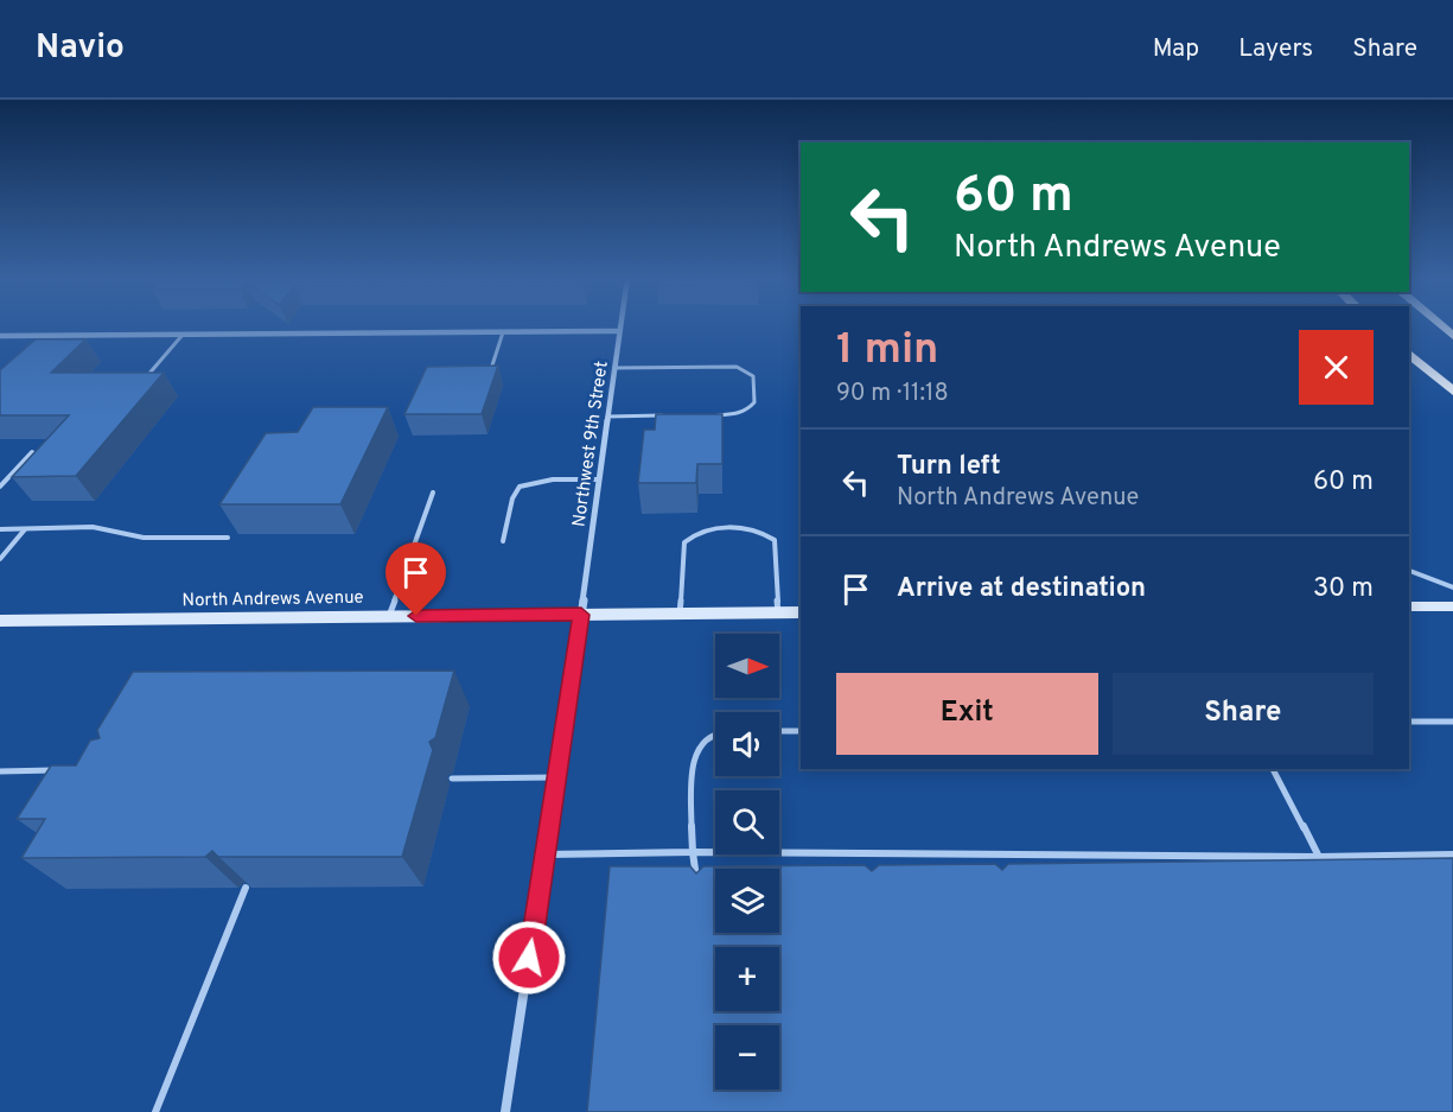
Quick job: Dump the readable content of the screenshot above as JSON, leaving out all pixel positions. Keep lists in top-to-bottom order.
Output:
{
  "streets": {
    "main road": ["North Andrews Avenue"],
    "street": ["Northwest 9th Street"]
  },
  "crossings": [
    ["Northwest 9th Street", "North Andrews Avenue"]
  ],
  "north": "right",
  "page": {
    "header": "Navio",
    "nav": ["Map", "Layers", "Share"],
    "turn": ["60 m", "North Andrews Avenue"],
    "heading": ["1 min", "90 m · 11:18"],
    "list": [
      {
        "name": "Turn left",
        "note": "North Andrews Avenue",
        "value": "60 m"
      },
      {
        "name": "Arrive at destination",
        "value": "30 m"
      }
    ],
    "map_buttons": ["+", "−"],
    "buttons": ["Exit", "Share"]
  }
}
